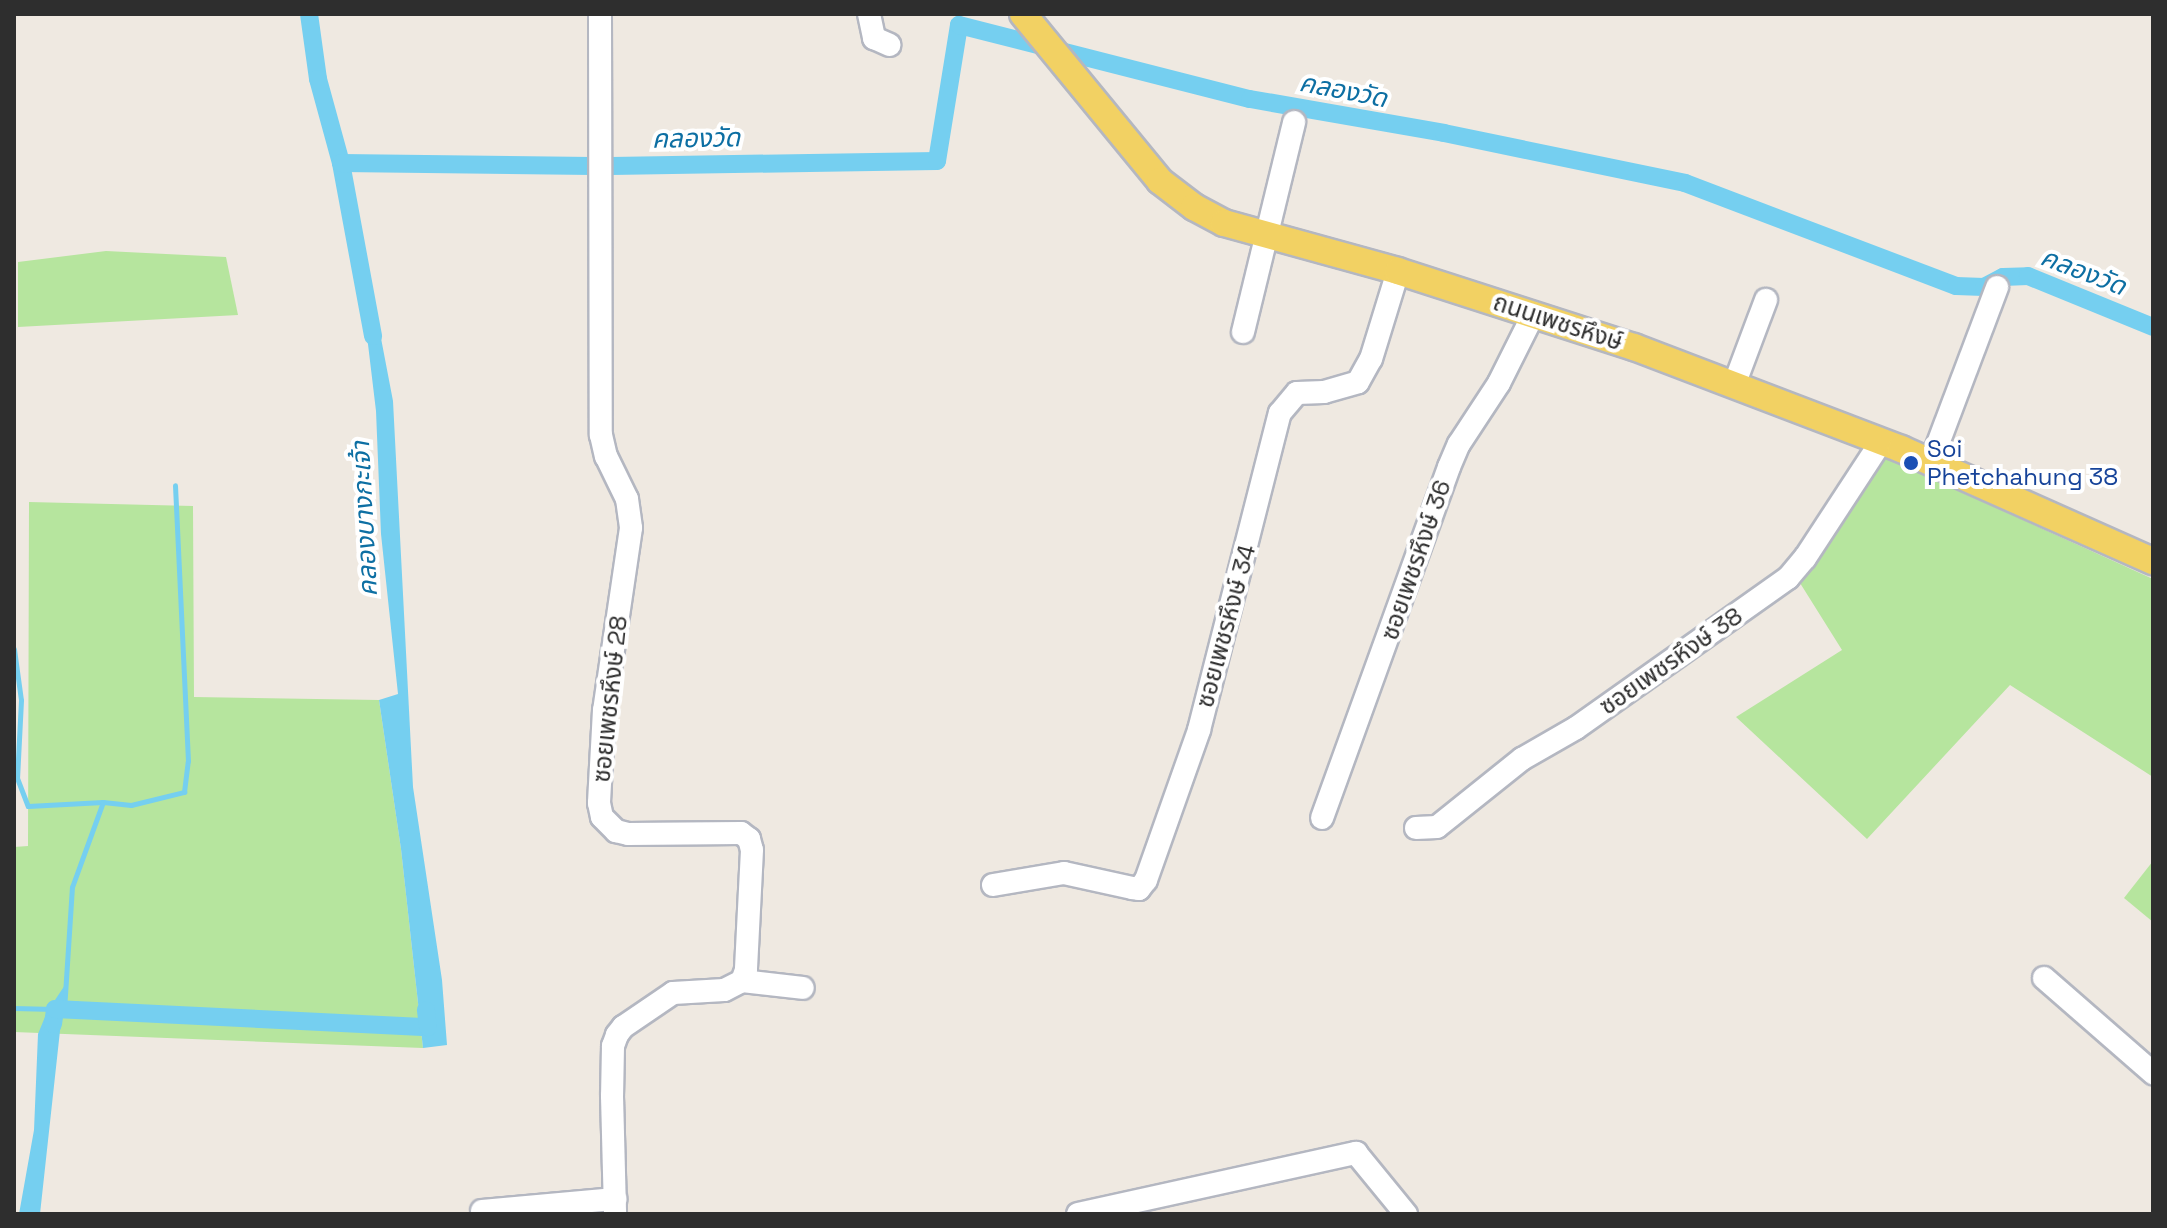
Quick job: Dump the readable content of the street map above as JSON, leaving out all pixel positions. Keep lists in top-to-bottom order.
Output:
{
  "streets": {
    "main road": ["ถนนเพชรหึงษ์"],
    "street": [
      "ซอยเพชรหึงษ์ 36",
      "ซอยเพชรหึงษ์ 34",
      "ซอยเพชรหึงษ์ 38",
      "ซอยเพชรหึงษ์ 28"
    ]
  },
  "crossings": [
    ["ถนนเพชรหึงษ์", "ซอยเพชรหึงษ์ 36"],
    ["ถนนเพชรหึงษ์", "ซอยเพชรหึงษ์ 34"],
    ["ถนนเพชรหึงษ์", "ซอยเพชรหึงษ์ 38"]
  ],
  "water": ["คลองวัด", "คลองบางกะเจ้า"],
  "places": ["Soi Phetchahung 38"]
}
